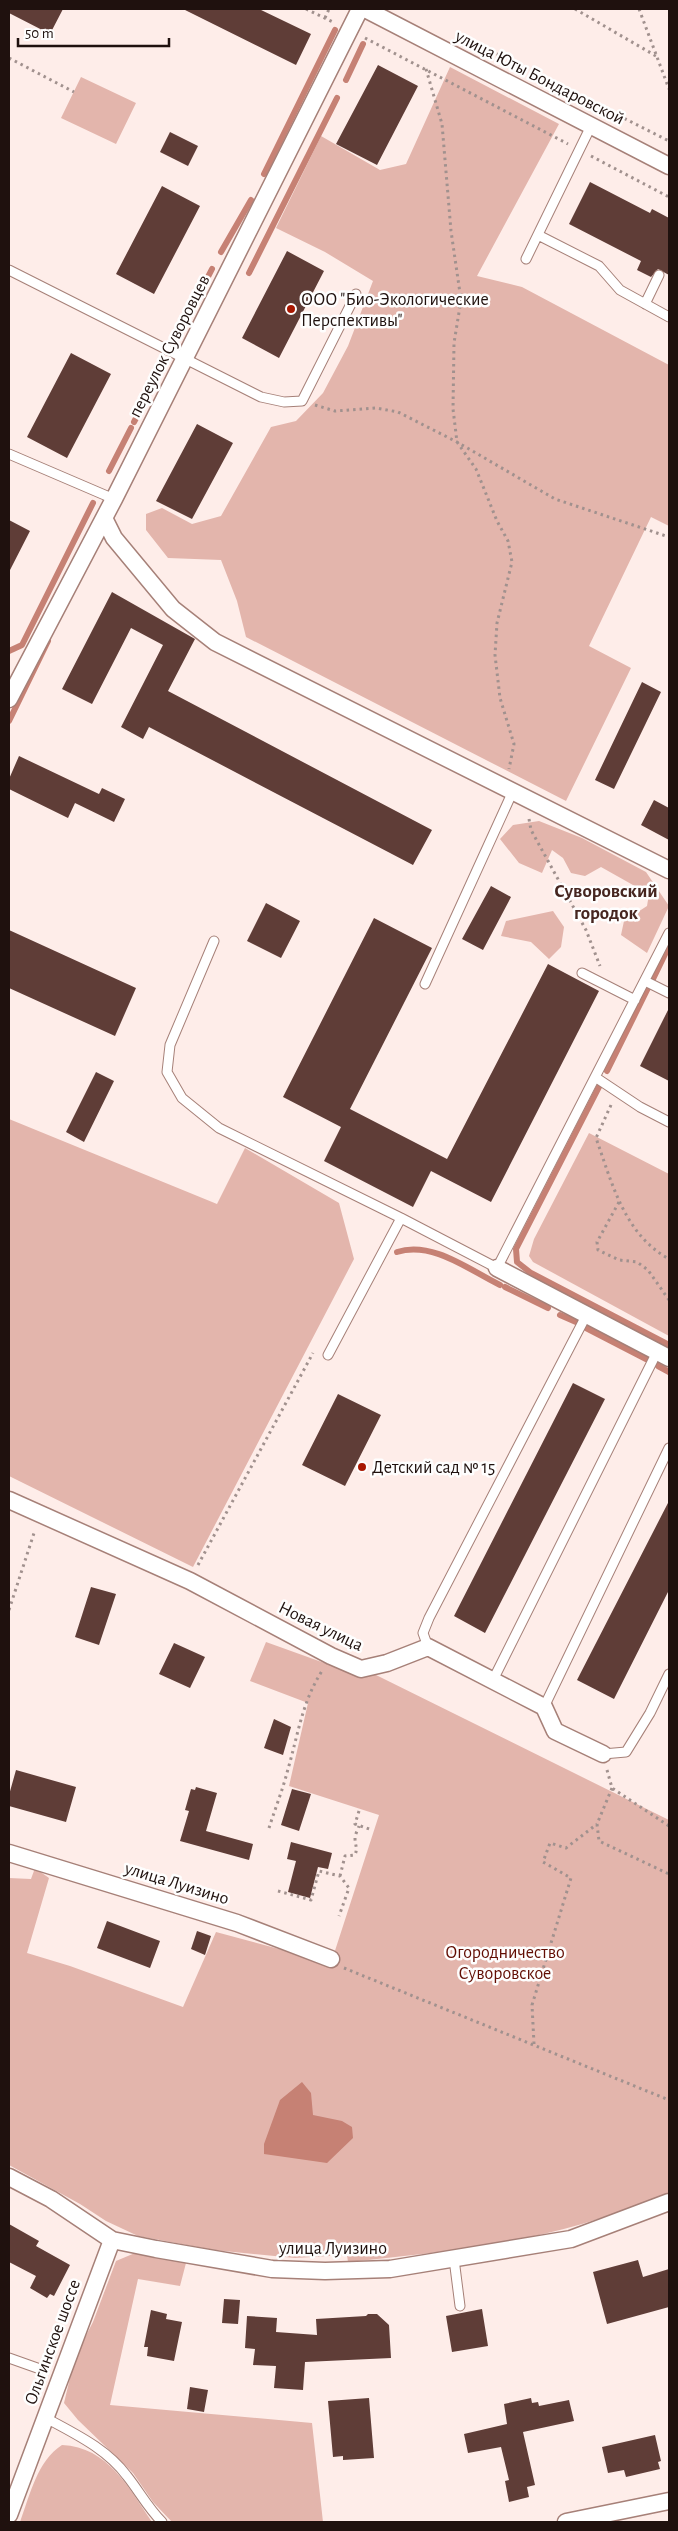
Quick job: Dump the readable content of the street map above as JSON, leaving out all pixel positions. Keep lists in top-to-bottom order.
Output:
{
  "streets": {
    "street": [
      "улица Юты Бондаровской",
      "переулок Суворовцев",
      "Новая улица",
      "улица Луизино",
      "Ольгинское шоссе"
    ]
  },
  "crossings": [
    ["улица Луизино", "Ольгинское шоссе"]
  ],
  "districts": ["Суворовский городок"],
  "parks": ["Огородничество Суворовское"],
  "places": ["ООО \"Био-Экологические Перспективы\"", "Детский сад № 15"],
  "scale_bar": "50 m"
}
